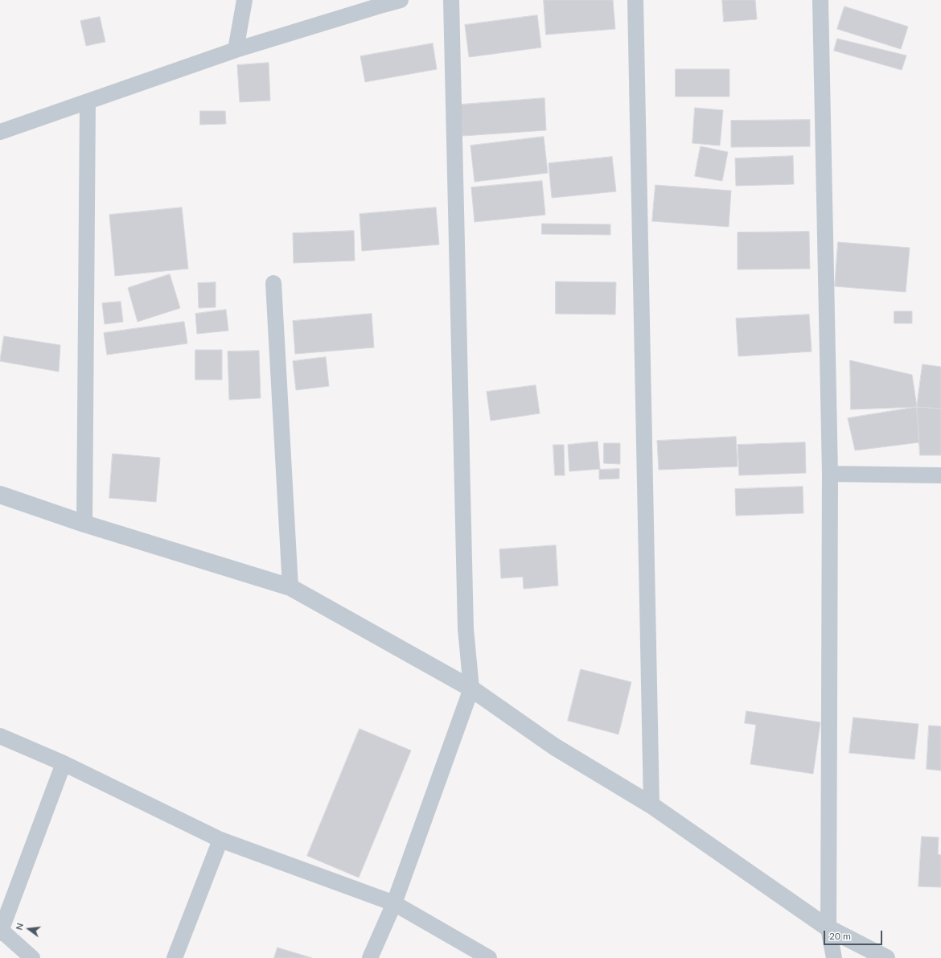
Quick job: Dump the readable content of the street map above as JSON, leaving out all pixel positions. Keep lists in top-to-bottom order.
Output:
{
  "scale_bar": "20 m",
  "north": "left"
}
